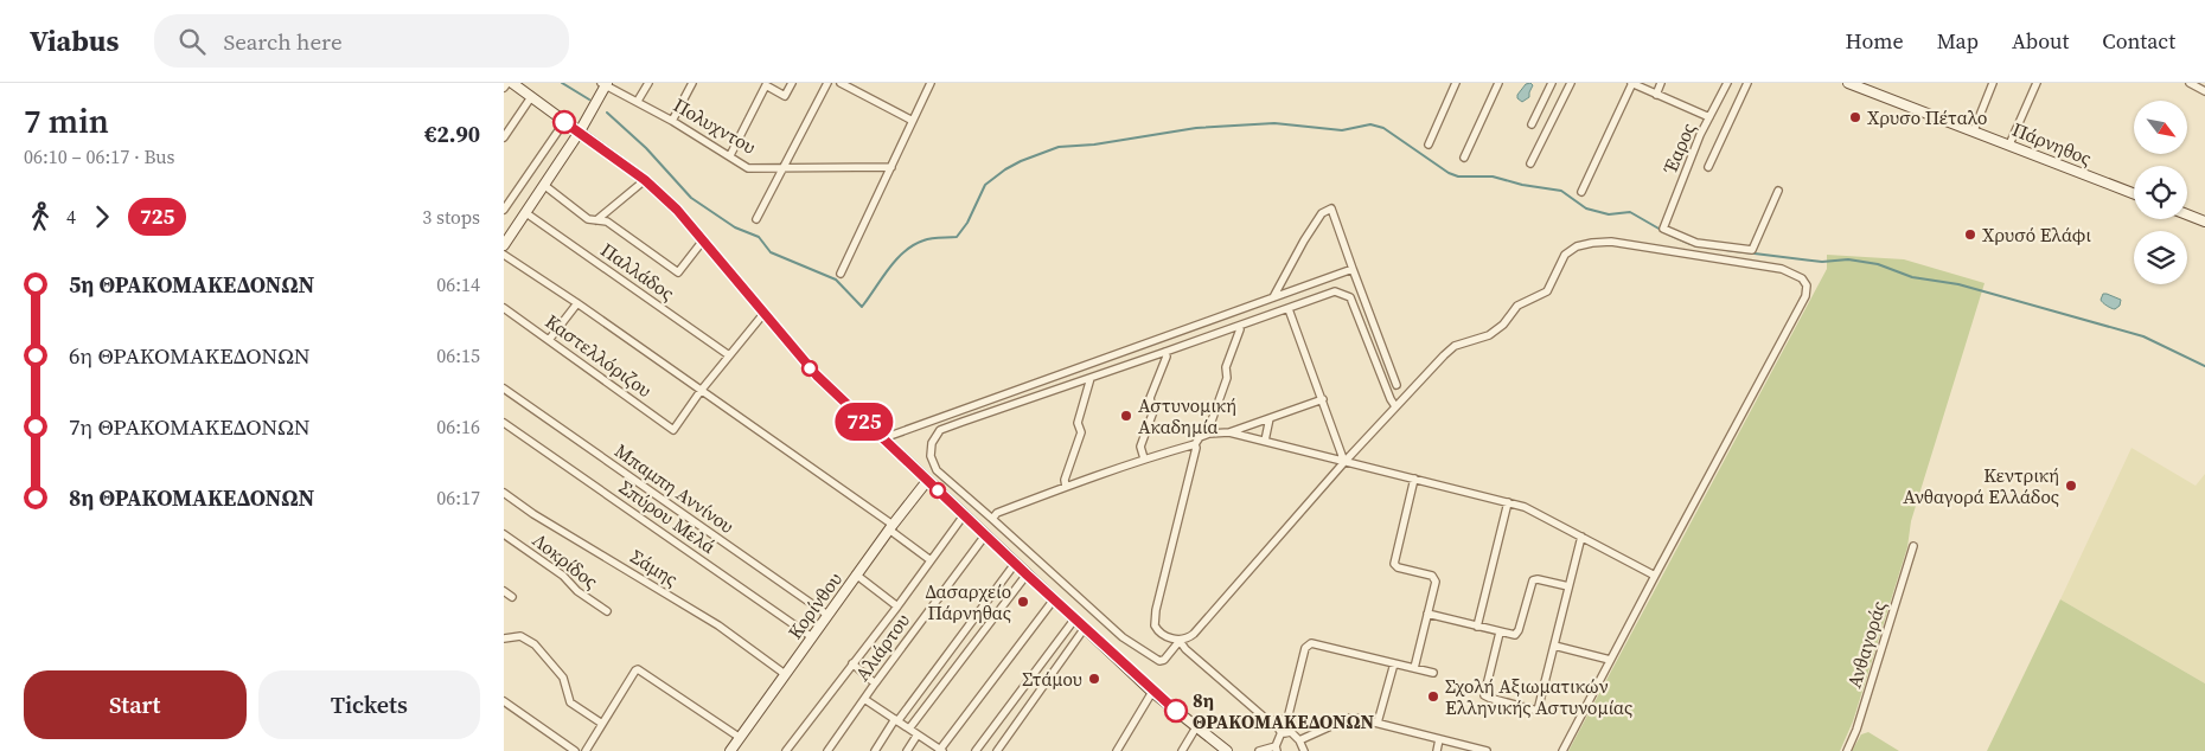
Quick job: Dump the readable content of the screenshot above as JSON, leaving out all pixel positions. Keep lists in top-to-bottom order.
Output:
{
  "streets": {
    "main road": ["Πάρνηθος", "Κορίνθου"],
    "street": [
      "Πολυχντου",
      "Έαρος",
      "Παλλάδος",
      "Καστελλόριζου",
      "Μπαμπη Αννίνου",
      "Σπύρου Μελά",
      "Λοκρίδος",
      "Σάμης",
      "Ανθαγοράς",
      "Αλιάρτου"
    ]
  },
  "crossings": [
    ["Μπαμπη Αννίνου", "Κορίνθου"],
    ["Σπύρου Μελά", "Κορίνθου"],
    ["Σάμης", "Κορίνθου"]
  ],
  "places": [
    "Χρυσο Πέταλο",
    "Χρυσό Ελάφι",
    "Αστυνομική Ακαδημία",
    "Κεντρική Ανθαγορά Ελλάδος",
    "Δασαρχείο Πάρνηθας",
    "Στάμου",
    "Σχολή Αξιωματικών Ελληνικής Αστυνομίας",
    "8η ΘΡΑΚΟΜΑΚΕΔΟΝΩΝ"
  ],
  "lines": ["bus line 725"],
  "north": "bottom right",
  "page": {
    "header": "Viabus",
    "search": "Search here",
    "nav": [
      "Home",
      "Map",
      "About",
      "Contact"
    ],
    "heading": ["7 min", "06:10 – 06:17 · Bus", "€2.90"],
    "on_map": "725",
    "legs": ["4", "725", "3 stops"],
    "list": [
      {
        "name": "5η ΘΡΑΚΟΜΑΚΕΔΟΝΩΝ",
        "value": "06:14"
      },
      {
        "name": "6η ΘΡΑΚΟΜΑΚΕΔΟΝΩΝ",
        "value": "06:15"
      },
      {
        "name": "7η ΘΡΑΚΟΜΑΚΕΔΟΝΩΝ",
        "value": "06:16"
      },
      {
        "name": "8η ΘΡΑΚΟΜΑΚΕΔΟΝΩΝ",
        "value": "06:17"
      }
    ],
    "buttons": ["Start", "Tickets"]
  }
}
